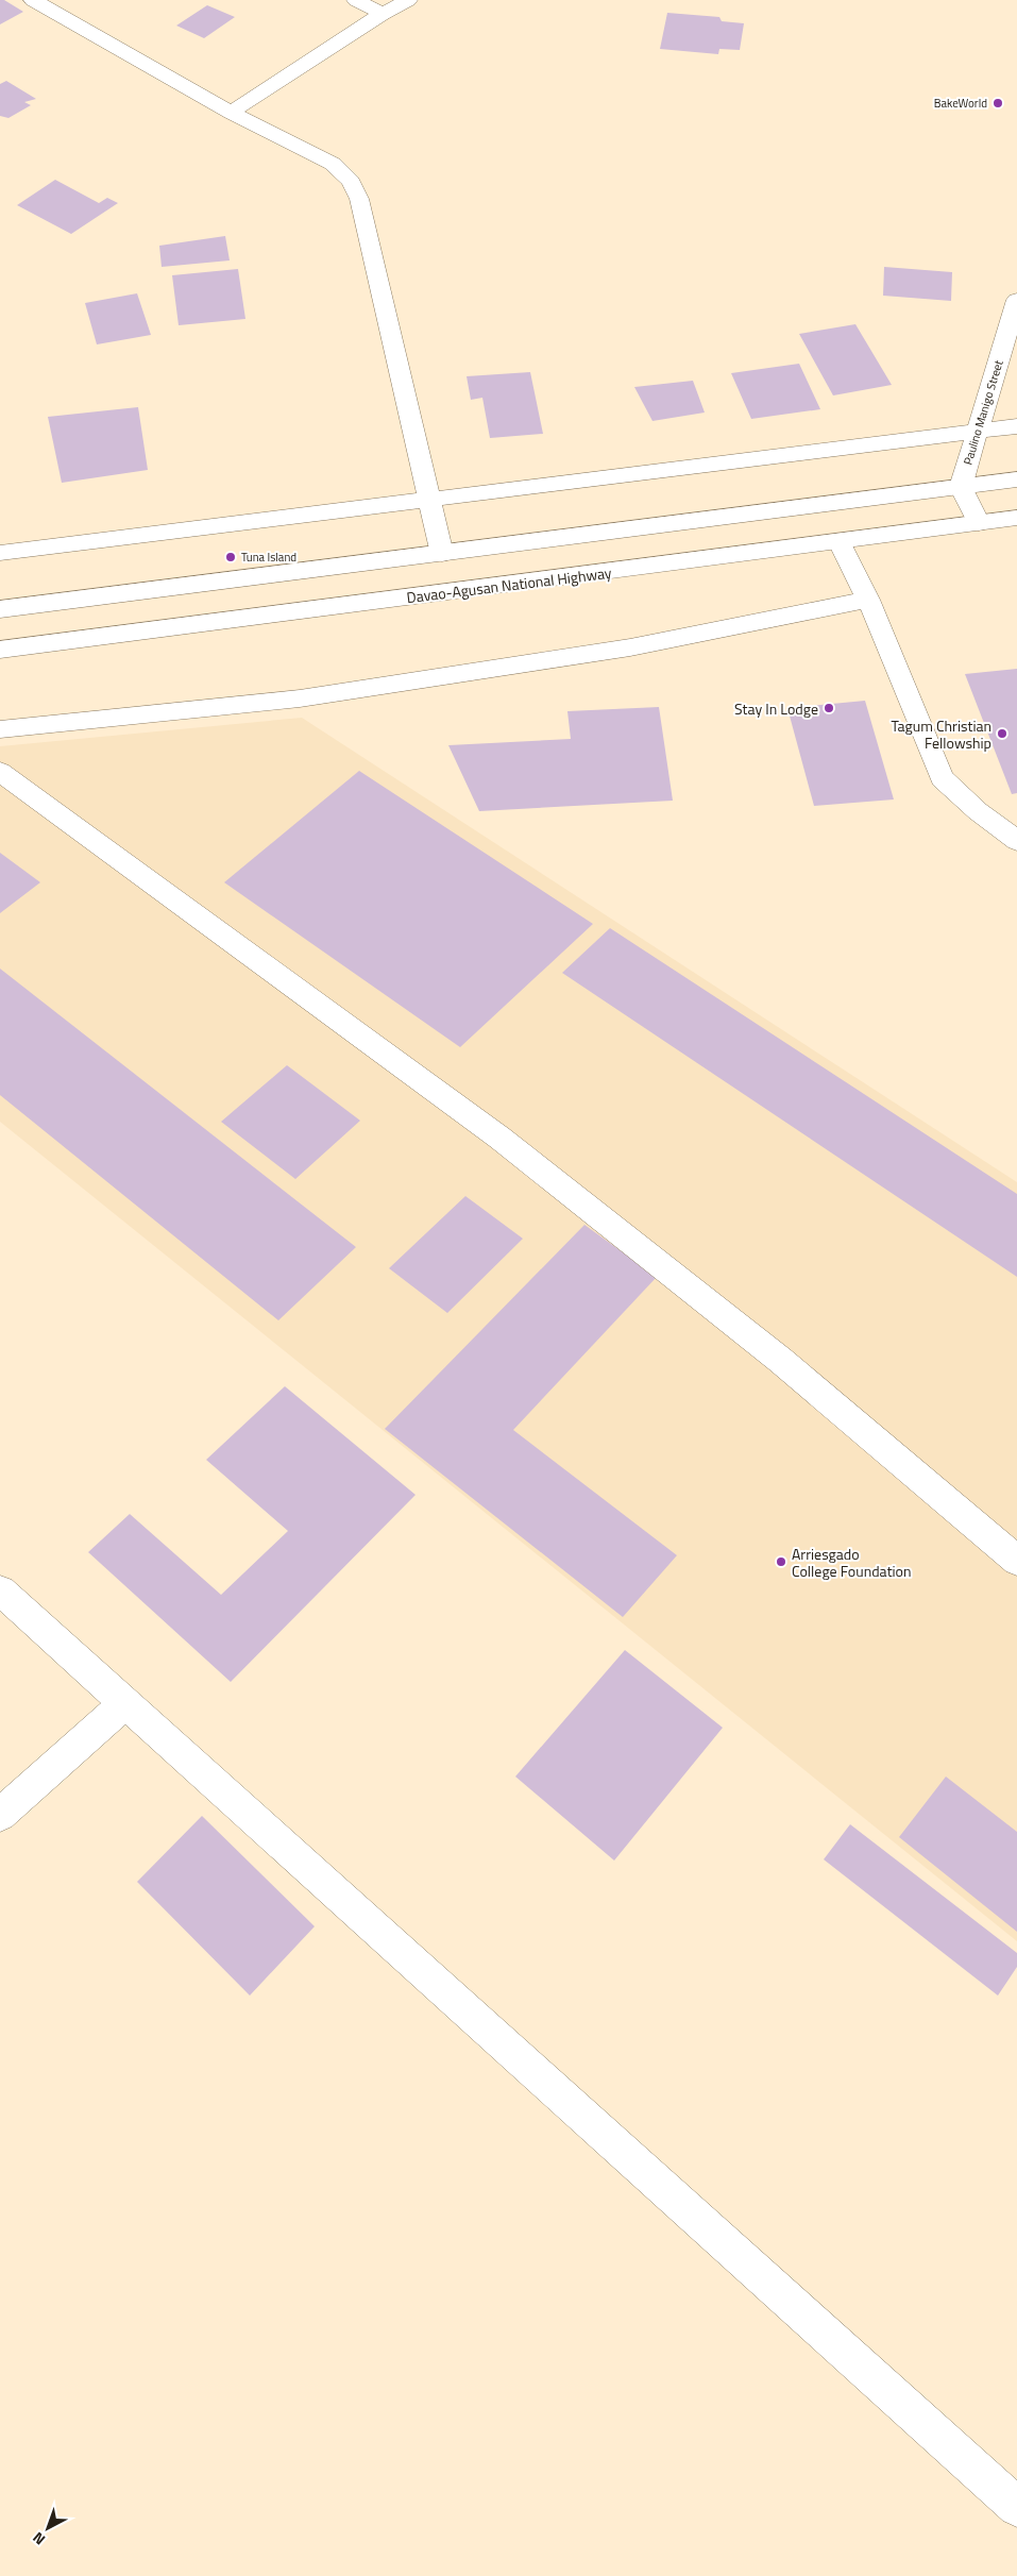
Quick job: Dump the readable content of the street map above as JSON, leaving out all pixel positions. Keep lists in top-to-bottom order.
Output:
{
  "streets": {
    "main road": ["Paulino Manigo Street", "Davao-Agusan National Highway"]
  },
  "places": [
    "BakeWorld",
    "Tuna Island",
    "Stay In Lodge",
    "Tagum Christian Fellowship",
    "Arriesgado College Foundation"
  ],
  "north": "bottom left"
}
